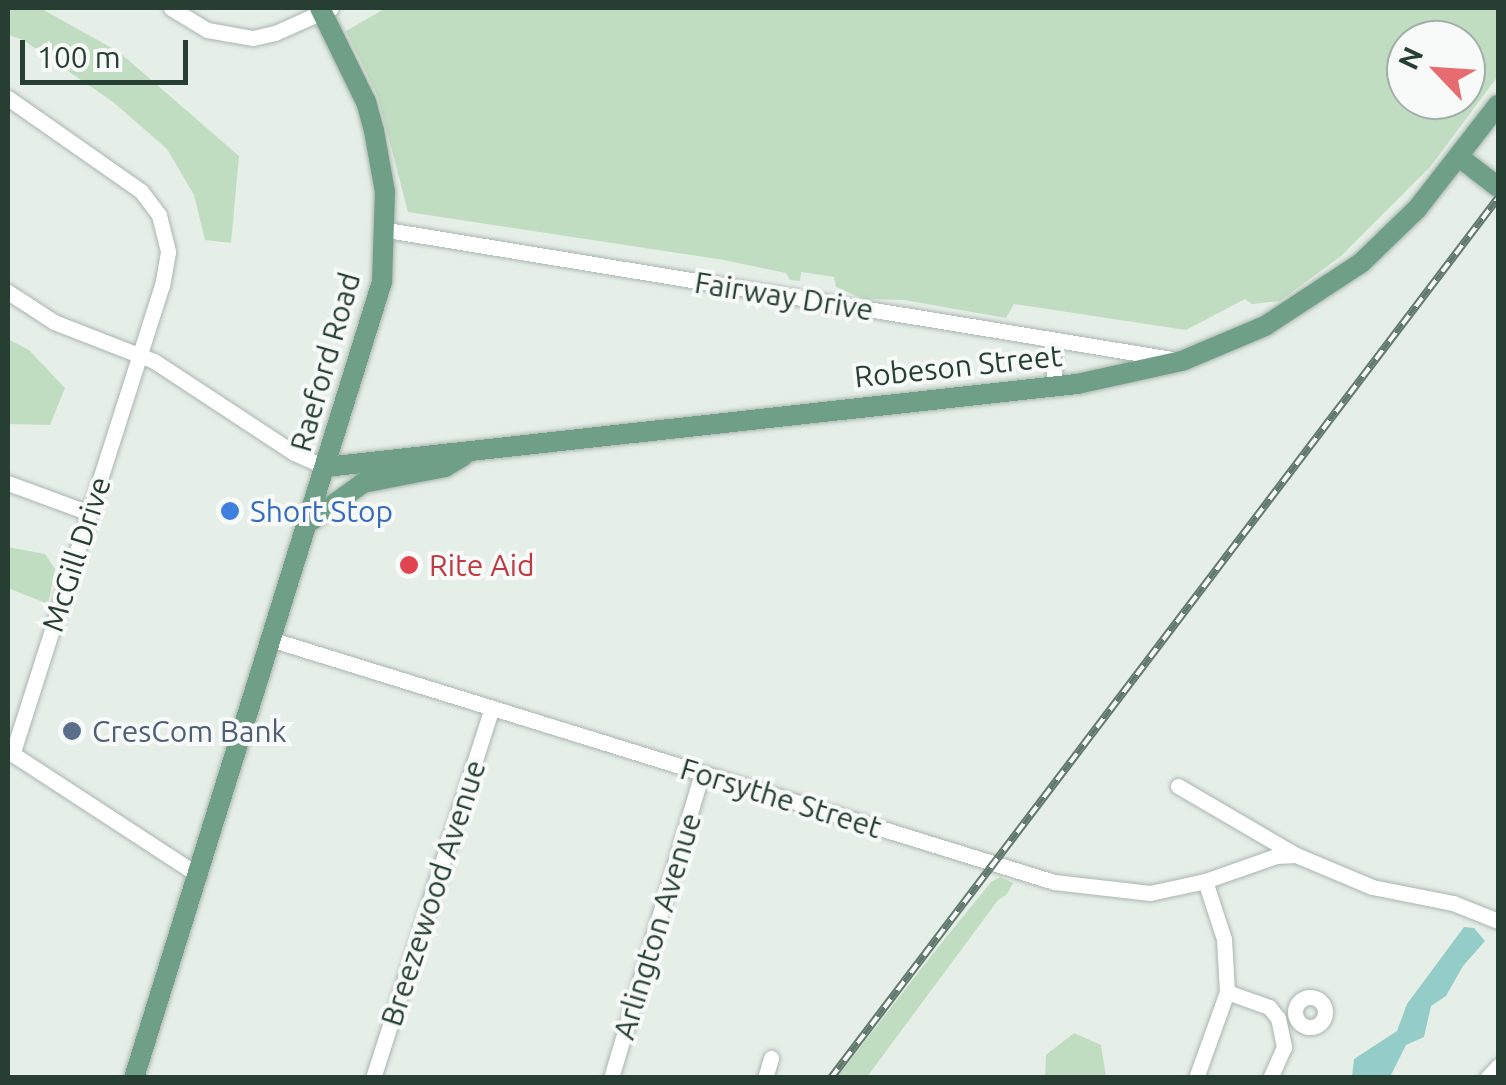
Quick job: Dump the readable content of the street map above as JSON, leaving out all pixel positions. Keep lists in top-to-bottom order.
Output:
{
  "streets": {
    "main road": ["Raeford Road", "Robeson Street"],
    "street": [
      "Fairway Drive",
      "McGill Drive",
      "Forsythe Street",
      "Breezewood Avenue",
      "Arlington Avenue"
    ]
  },
  "crossings": [
    ["Fairway Drive", "Raeford Road"],
    ["Fairway Drive", "Robeson Street"],
    ["Raeford Road", "Robeson Street"],
    ["Raeford Road", "Forsythe Street"],
    ["Forsythe Street", "Breezewood Avenue"],
    ["Forsythe Street", "Arlington Avenue"]
  ],
  "places": ["Short Stop", "Rite Aid", "CresCom Bank"],
  "scale_bar": "100 m",
  "north": "top left"
}
